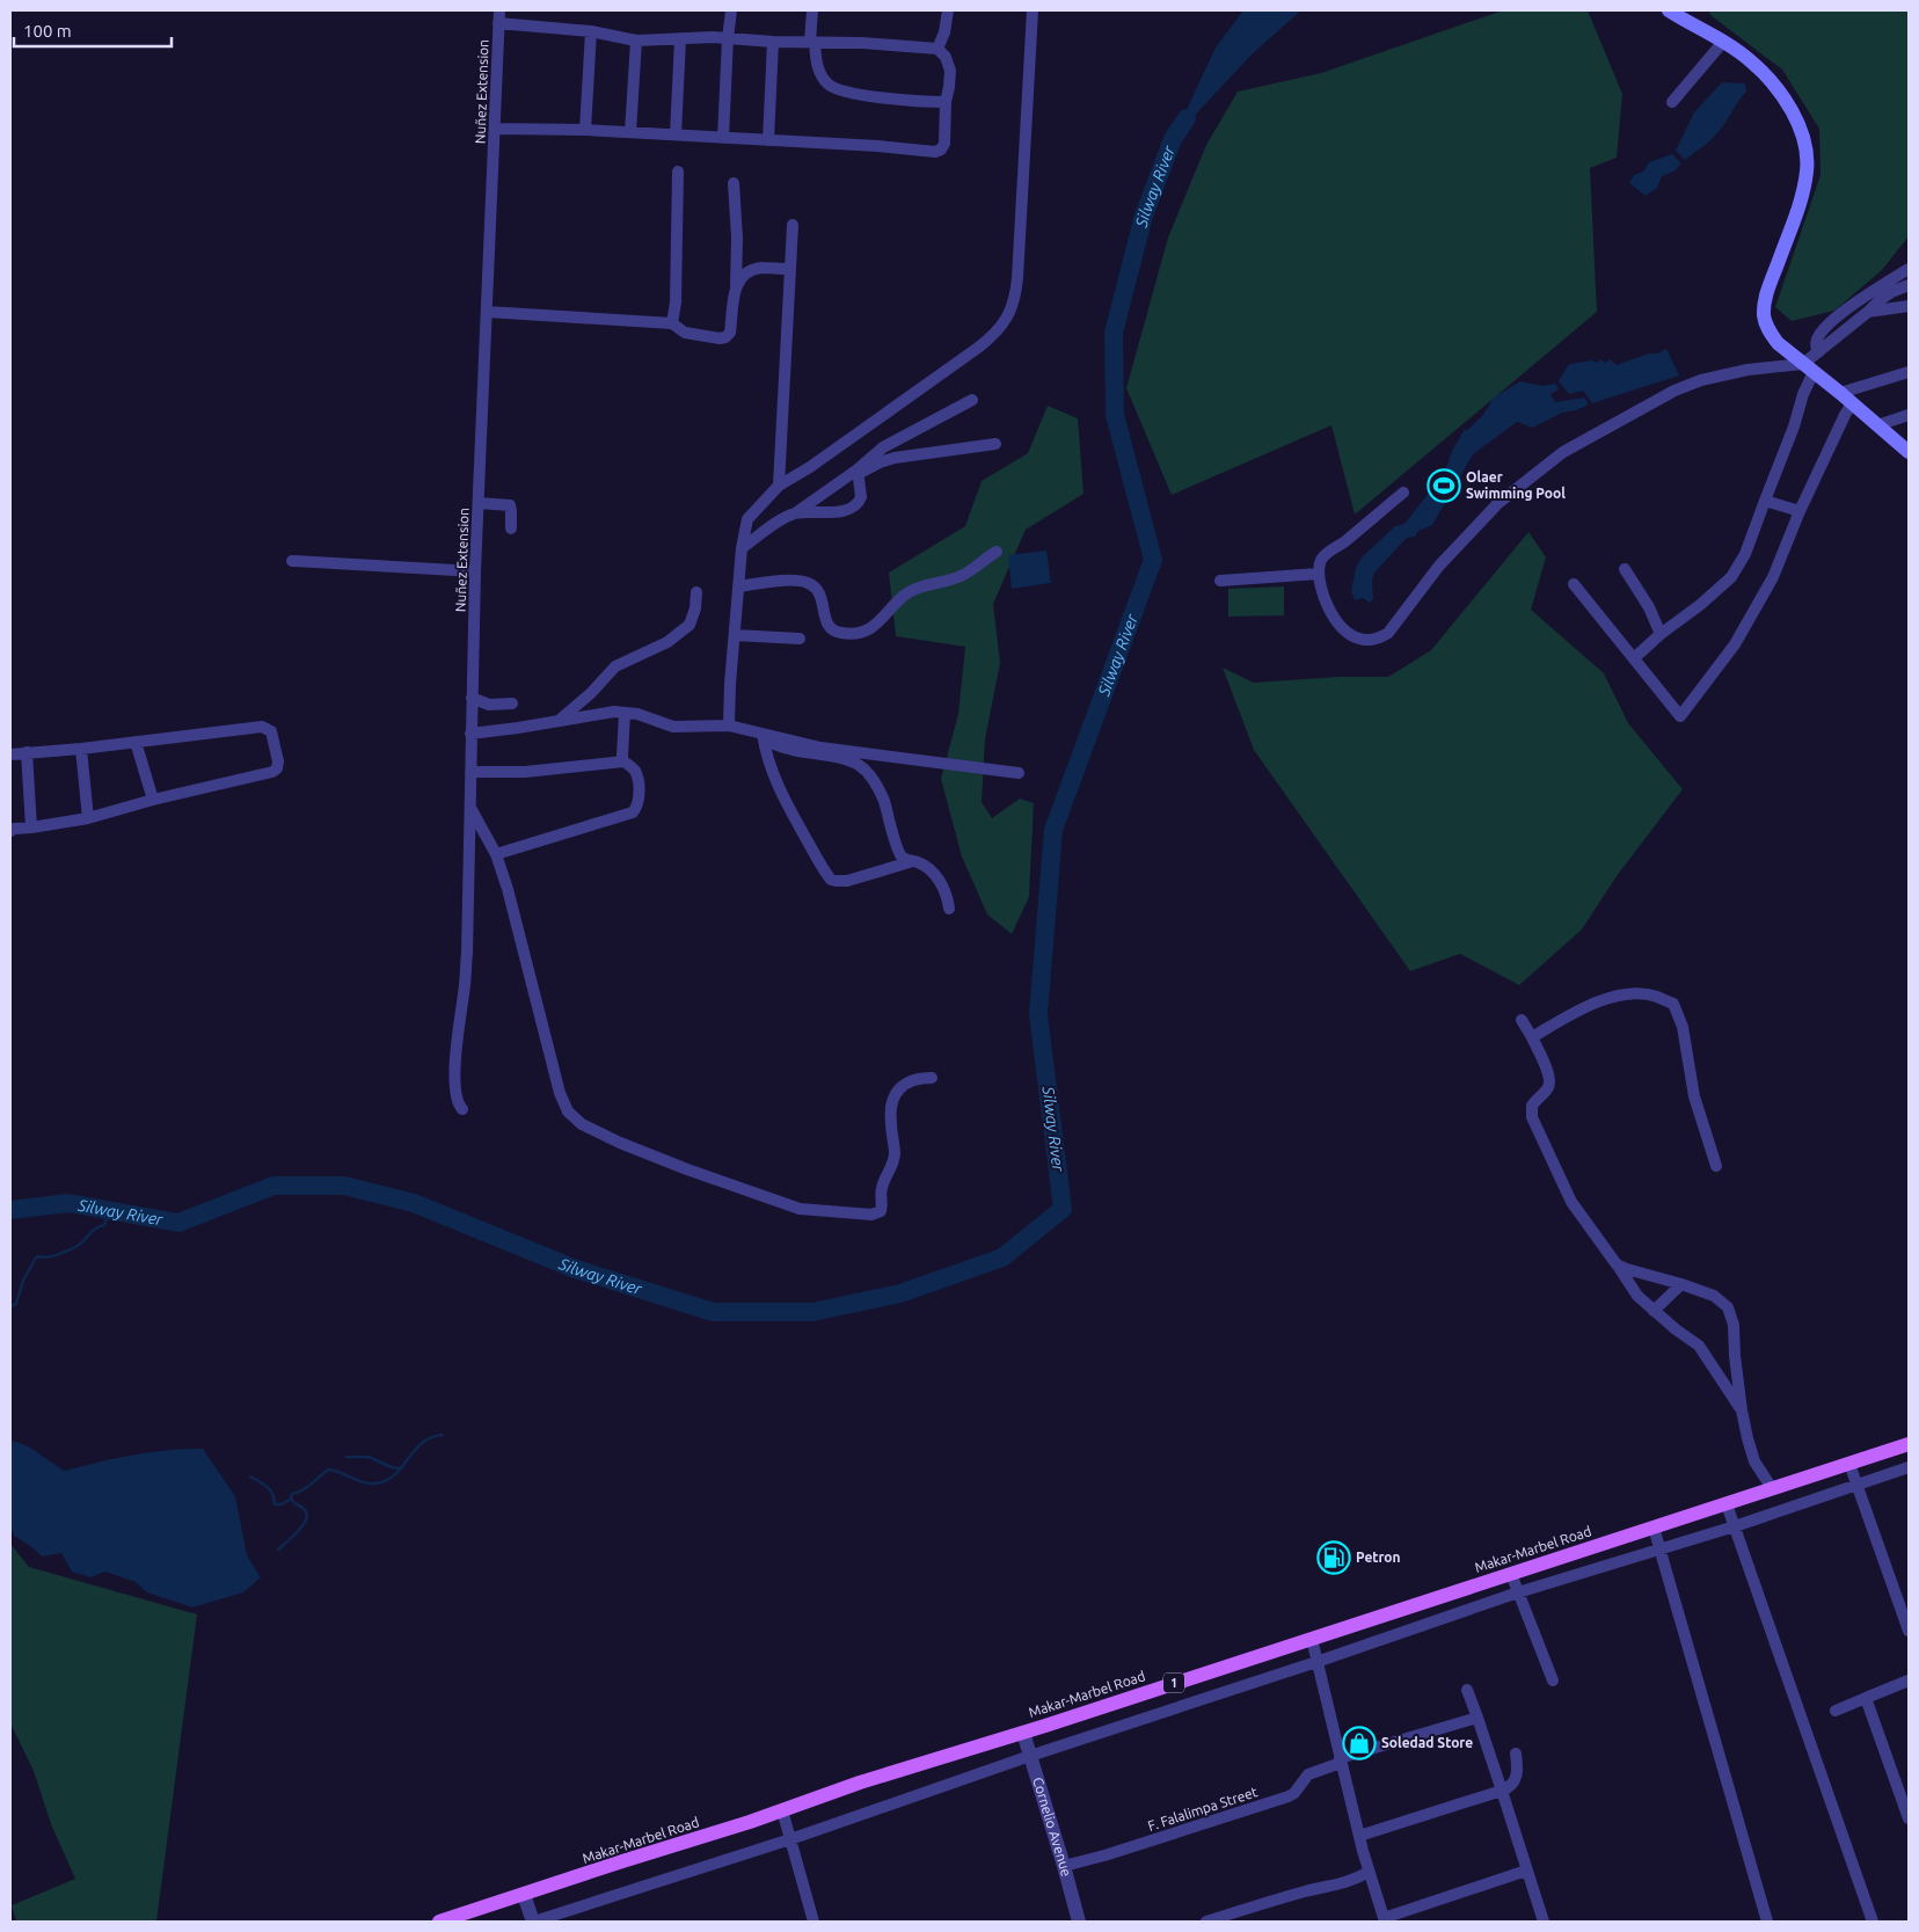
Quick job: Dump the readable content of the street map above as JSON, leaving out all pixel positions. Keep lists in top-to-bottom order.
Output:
{
  "streets": {
    "main road": ["Makar-Marbel Road", "1"],
    "street": ["Nuñez Extension", "F. Falalimpa Street", "Cornelio Avenue"]
  },
  "crossings": [
    ["Makar-Marbel Road", "Cornelio Avenue"],
    ["F. Falalimpa Street", "Cornelio Avenue"]
  ],
  "water": ["Silway River"],
  "places": {
    "sports": ["Olaer Swimming Pool"],
    "fuel station": ["Petron"],
    "shop": ["Soledad Store"]
  },
  "scale_bar": "100 m"
}
